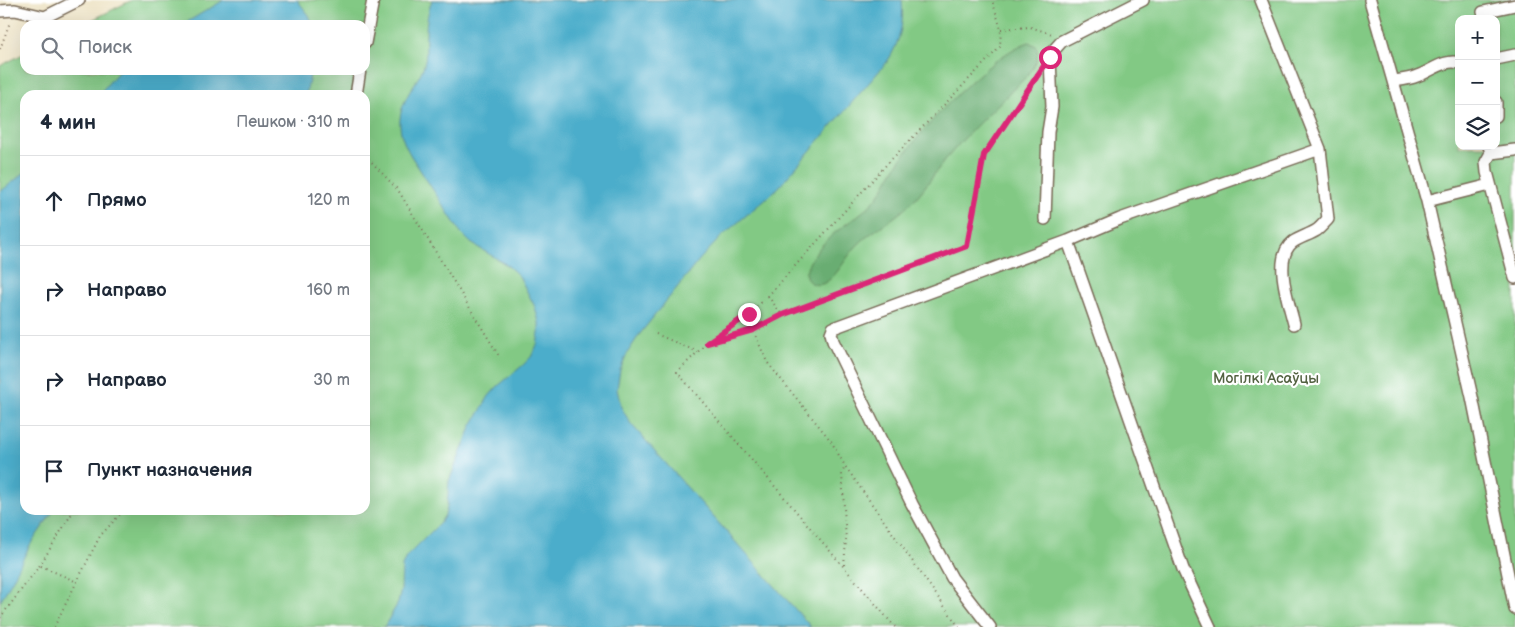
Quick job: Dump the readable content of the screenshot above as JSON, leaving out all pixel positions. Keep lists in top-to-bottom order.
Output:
{
  "parks": ["Могілкі Асаўцы"],
  "page": {
    "map_buttons": ["+", "−"],
    "search": "Поиск",
    "heading": ["4 мин", "Пешком · 310 m"],
    "list": [
      ["Прямо", "120 m"],
      ["Направо", "160 m"],
      ["Направо", "30 m"],
      "Пункт назначения"
    ]
  }
}
